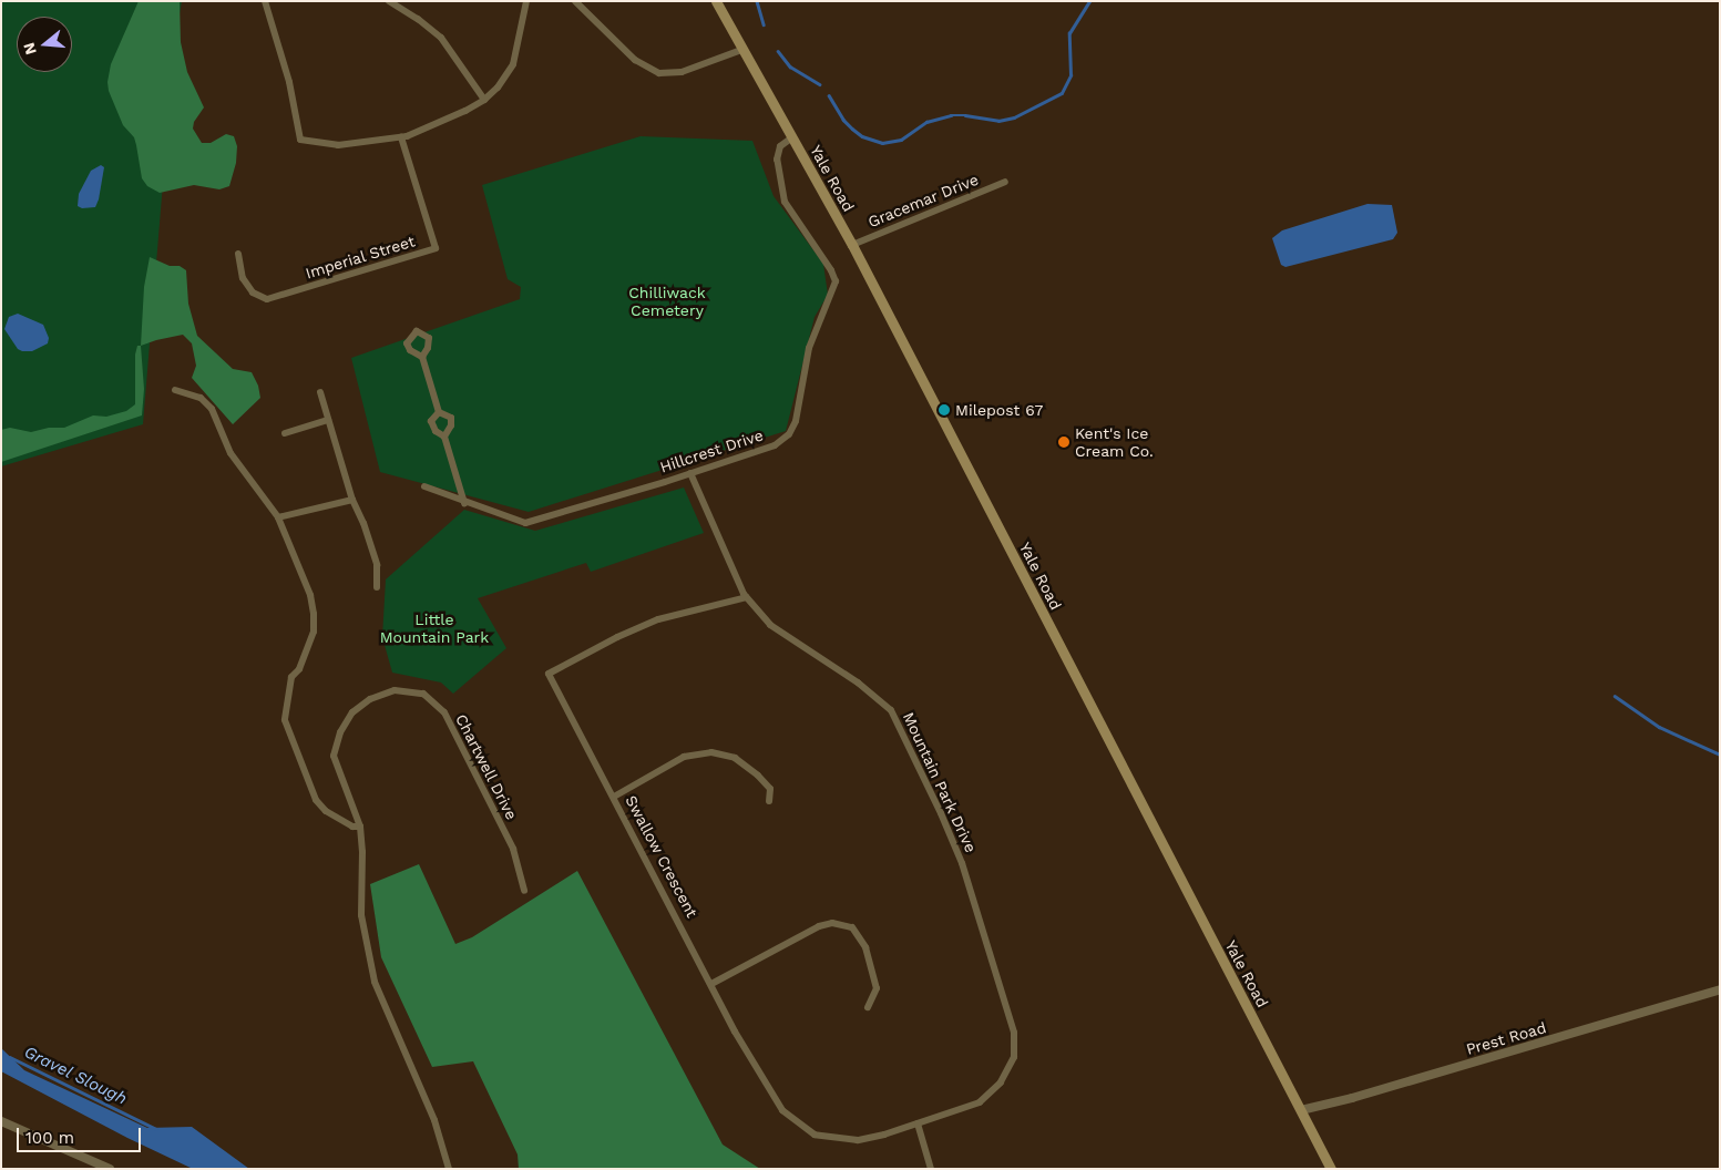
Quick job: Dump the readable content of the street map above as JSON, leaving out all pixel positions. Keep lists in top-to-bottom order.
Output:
{
  "streets": {
    "main road": ["Yale Road"],
    "street": [
      "Gracemar Drive",
      "Imperial Street",
      "Hillcrest Drive",
      "Chartwell Drive",
      "Mountain Park Drive",
      "Swallow Crescent",
      "Prest Road"
    ]
  },
  "crossings": [
    ["Yale Road", "Gracemar Drive"],
    ["Yale Road", "Hillcrest Drive"],
    ["Yale Road", "Prest Road"],
    ["Hillcrest Drive", "Mountain Park Drive"],
    ["Mountain Park Drive", "Swallow Crescent"]
  ],
  "water": ["Gravel Slough"],
  "parks": ["Chilliwack Cemetery", "Little Mountain Park"],
  "places": ["Milepost 67", "Kent's Ice Cream Co."],
  "scale_bar": "100 m",
  "north": "left"
}
